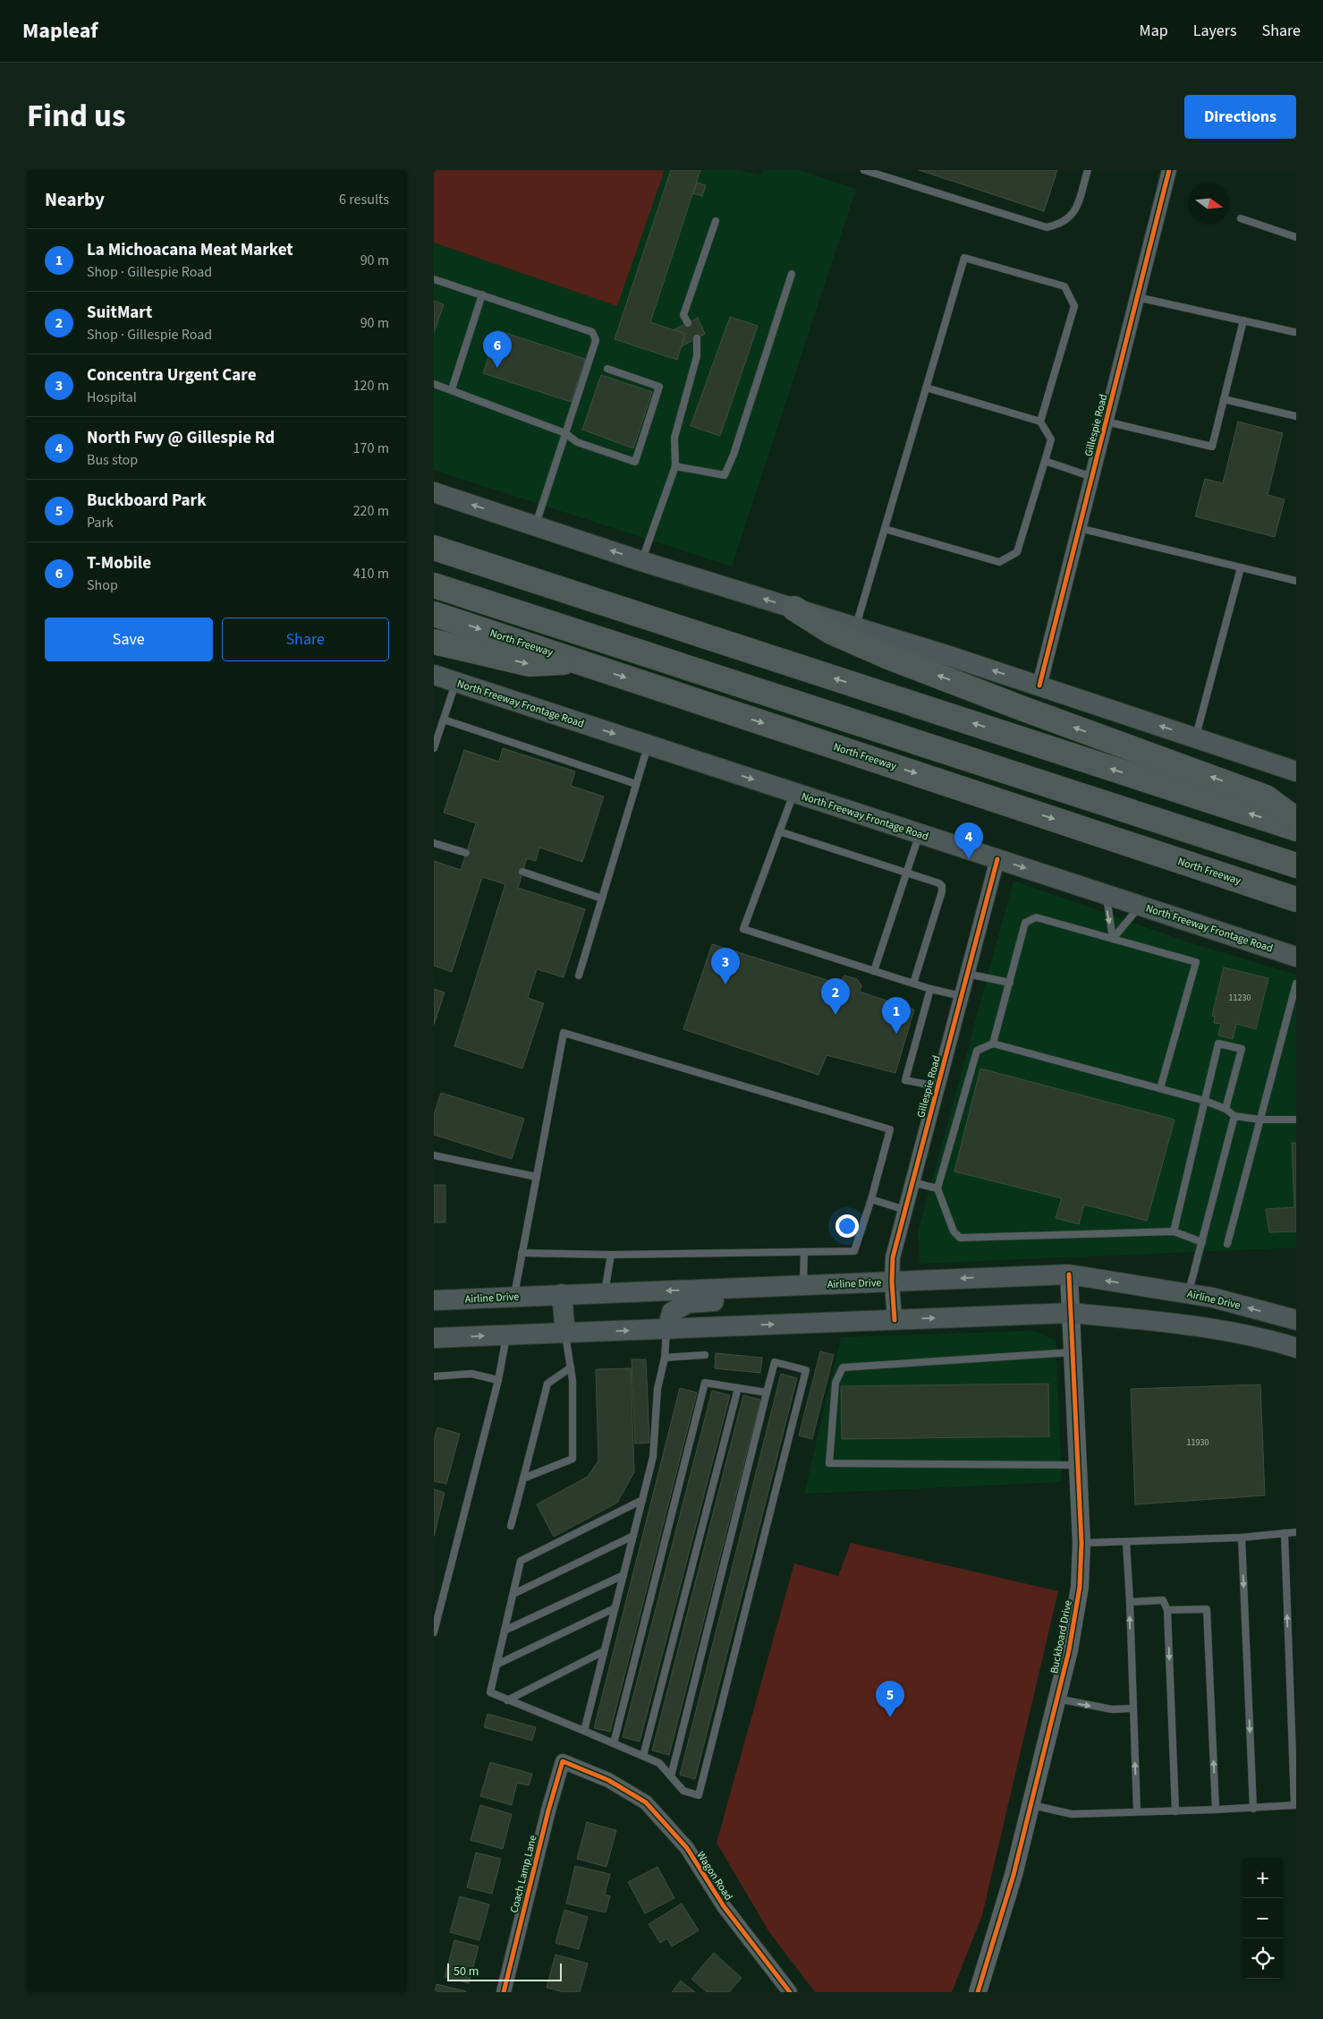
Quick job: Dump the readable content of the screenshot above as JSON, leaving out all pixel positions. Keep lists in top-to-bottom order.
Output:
{
  "streets": {
    "highway": ["North Freeway"],
    "main road": ["North Freeway Frontage Road", "Airline Drive"],
    "street": [
      "Gillespie Road",
      "Buckboard Drive",
      "Coach Lamp Lane",
      "Wagon Road"
    ]
  },
  "crossings": [
    ["Gillespie Road", "North Freeway Frontage Road"],
    ["Gillespie Road", "Airline Drive"],
    ["Airline Drive", "Buckboard Drive"],
    ["Coach Lamp Lane", "Wagon Road"]
  ],
  "house_numbers": ["11230", "11930"],
  "scale_bar": "50 m",
  "north": "right",
  "page": {
    "header": "Mapleaf",
    "nav": ["Map", "Layers", "Share"],
    "title": "Find us",
    "buttons": [
      "Directions",
      ["Save", "Share"]
    ],
    "heading": ["Nearby", "6 results"],
    "list": [
      {
        "mark": "1",
        "name": "La Michoacana Meat Market",
        "note": "Shop · Gillespie Road",
        "value": "90 m"
      },
      {
        "mark": "2",
        "name": "SuitMart",
        "note": "Shop · Gillespie Road",
        "value": "90 m"
      },
      {
        "mark": "3",
        "name": "Concentra Urgent Care",
        "note": "Hospital",
        "value": "120 m"
      },
      {
        "mark": "4",
        "name": "North Fwy @ Gillespie Rd",
        "note": "Bus stop",
        "value": "170 m"
      },
      {
        "mark": "5",
        "name": "Buckboard Park",
        "note": "Park",
        "value": "220 m"
      },
      {
        "mark": "6",
        "name": "T-Mobile",
        "note": "Shop",
        "value": "410 m"
      }
    ],
    "pins": [
      "6",
      "4",
      "3",
      "2",
      "1",
      "5"
    ],
    "map_buttons": ["+", "−"],
    "scale": "50 m"
  }
}
